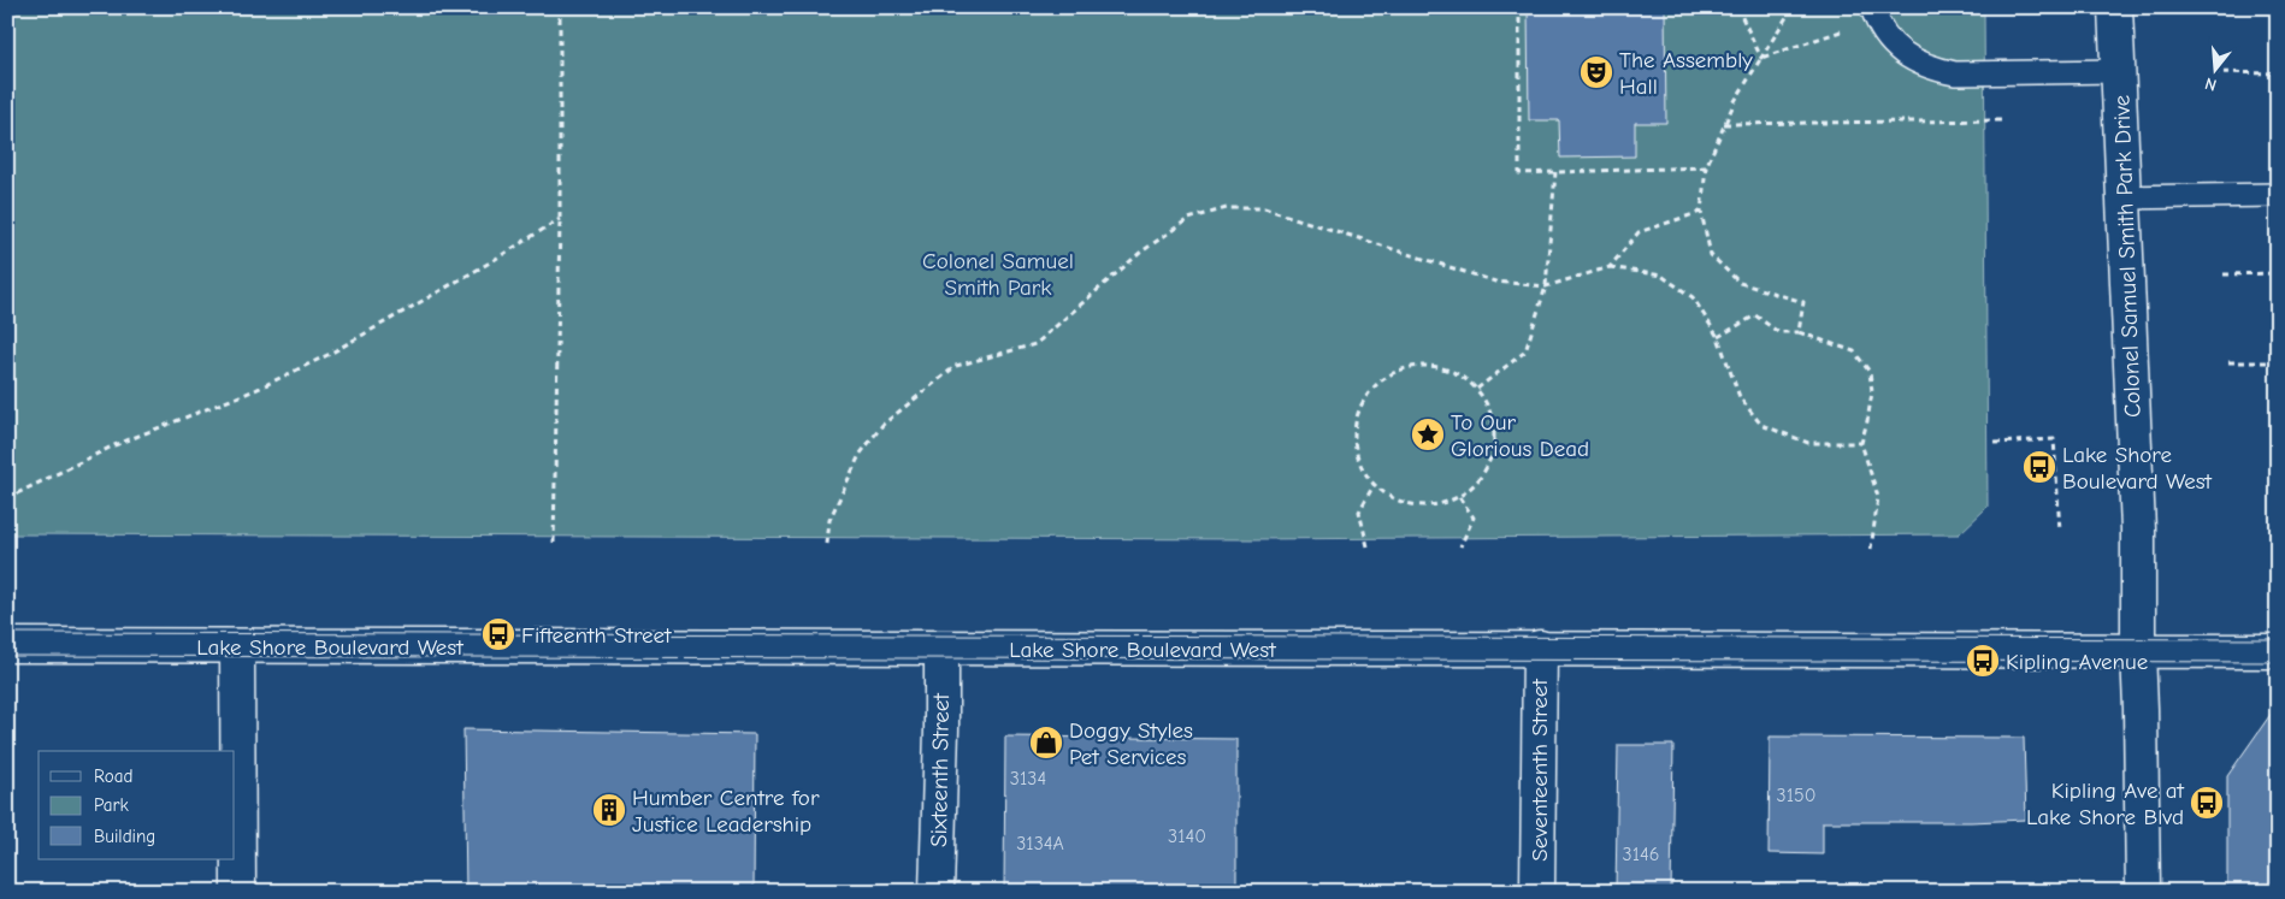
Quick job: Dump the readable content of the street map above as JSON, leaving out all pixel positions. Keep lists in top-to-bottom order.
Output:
{
  "streets": {
    "main road": [
      "Colonel Samuel Smith Park Drive",
      "Lake Shore Boulevard West",
      "Sixteenth Street",
      "Seventeenth Street"
    ]
  },
  "crossings": [
    ["Colonel Samuel Smith Park Drive", "Lake Shore Boulevard West"],
    ["Lake Shore Boulevard West", "Sixteenth Street"],
    ["Lake Shore Boulevard West", "Seventeenth Street"]
  ],
  "parks": ["Colonel Samuel Smith Park"],
  "places": {
    "theatre": ["The Assembly Hall"],
    "place": ["To Our Glorious Dead"],
    "bus stop": [
      "Lake Shore Boulevard West",
      "Fifteenth Street",
      "Kipling Avenue",
      "Kipling Ave at Lake Shore Blvd"
    ],
    "shop": ["Doggy Styles Pet Services"],
    "building": ["Humber Centre for Justice Leadership"]
  },
  "house_numbers": [
    "3134",
    "3150",
    "3140",
    "3134A",
    "3146"
  ],
  "legend": ["Road", "Park", "Building"],
  "north": "bottom"
}
